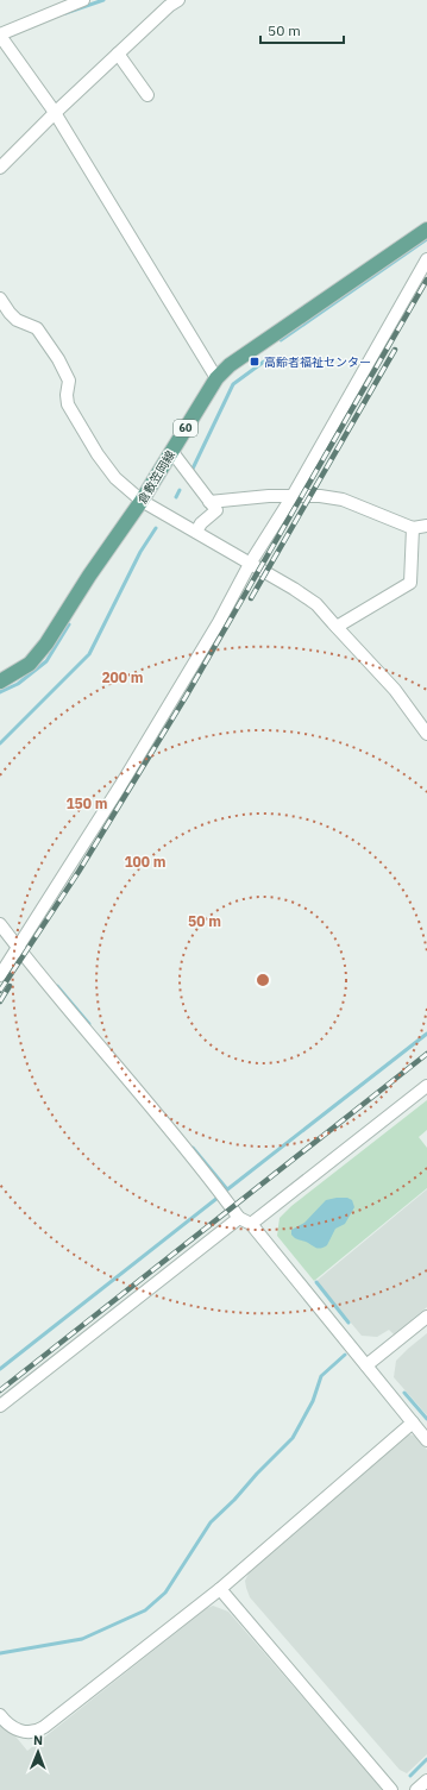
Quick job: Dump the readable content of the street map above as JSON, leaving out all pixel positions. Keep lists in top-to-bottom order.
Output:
{
  "streets": {
    "main road": ["60", "倉敷笠岡線"]
  },
  "places": {
    "transit": ["高齢者福祉センター"]
  },
  "scale_bar": "50 m",
  "north": "top",
  "rings": [
    "200 m",
    "150 m",
    "100 m",
    "50 m"
  ]
}
